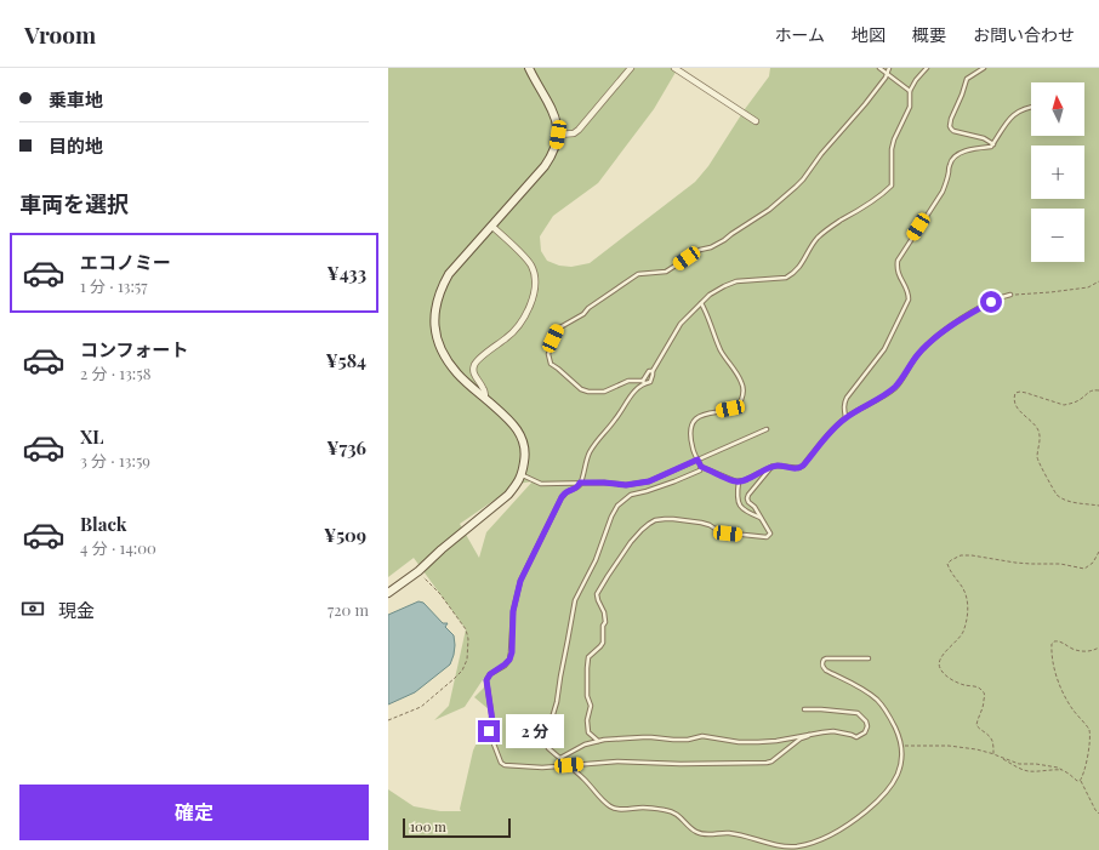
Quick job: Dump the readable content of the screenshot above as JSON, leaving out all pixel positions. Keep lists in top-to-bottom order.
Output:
{
  "scale_bar": "100 m",
  "north": "top",
  "page": {
    "header": "Vroom",
    "nav": [
      "ホーム",
      "地図",
      "概要",
      "お問い合わせ"
    ],
    "banner": ["乗車地", "目的地"],
    "map_buttons": ["+", "−"],
    "heading": "車両を選択",
    "list": [
      {
        "name": "エコノミー",
        "note": "1 分 · 13:57",
        "value": "¥433"
      },
      {
        "name": "コンフォート",
        "note": "2 分 · 13:58",
        "value": "¥584"
      },
      {
        "name": "XL",
        "note": "3 分 · 13:59",
        "value": "¥736"
      },
      {
        "name": "Black",
        "note": "4 分 · 14:00",
        "value": "¥509"
      }
    ],
    "pay": ["現金", "720 m"],
    "bubble": "2 分",
    "buttons": "確定",
    "scale": "100 m"
  }
}
